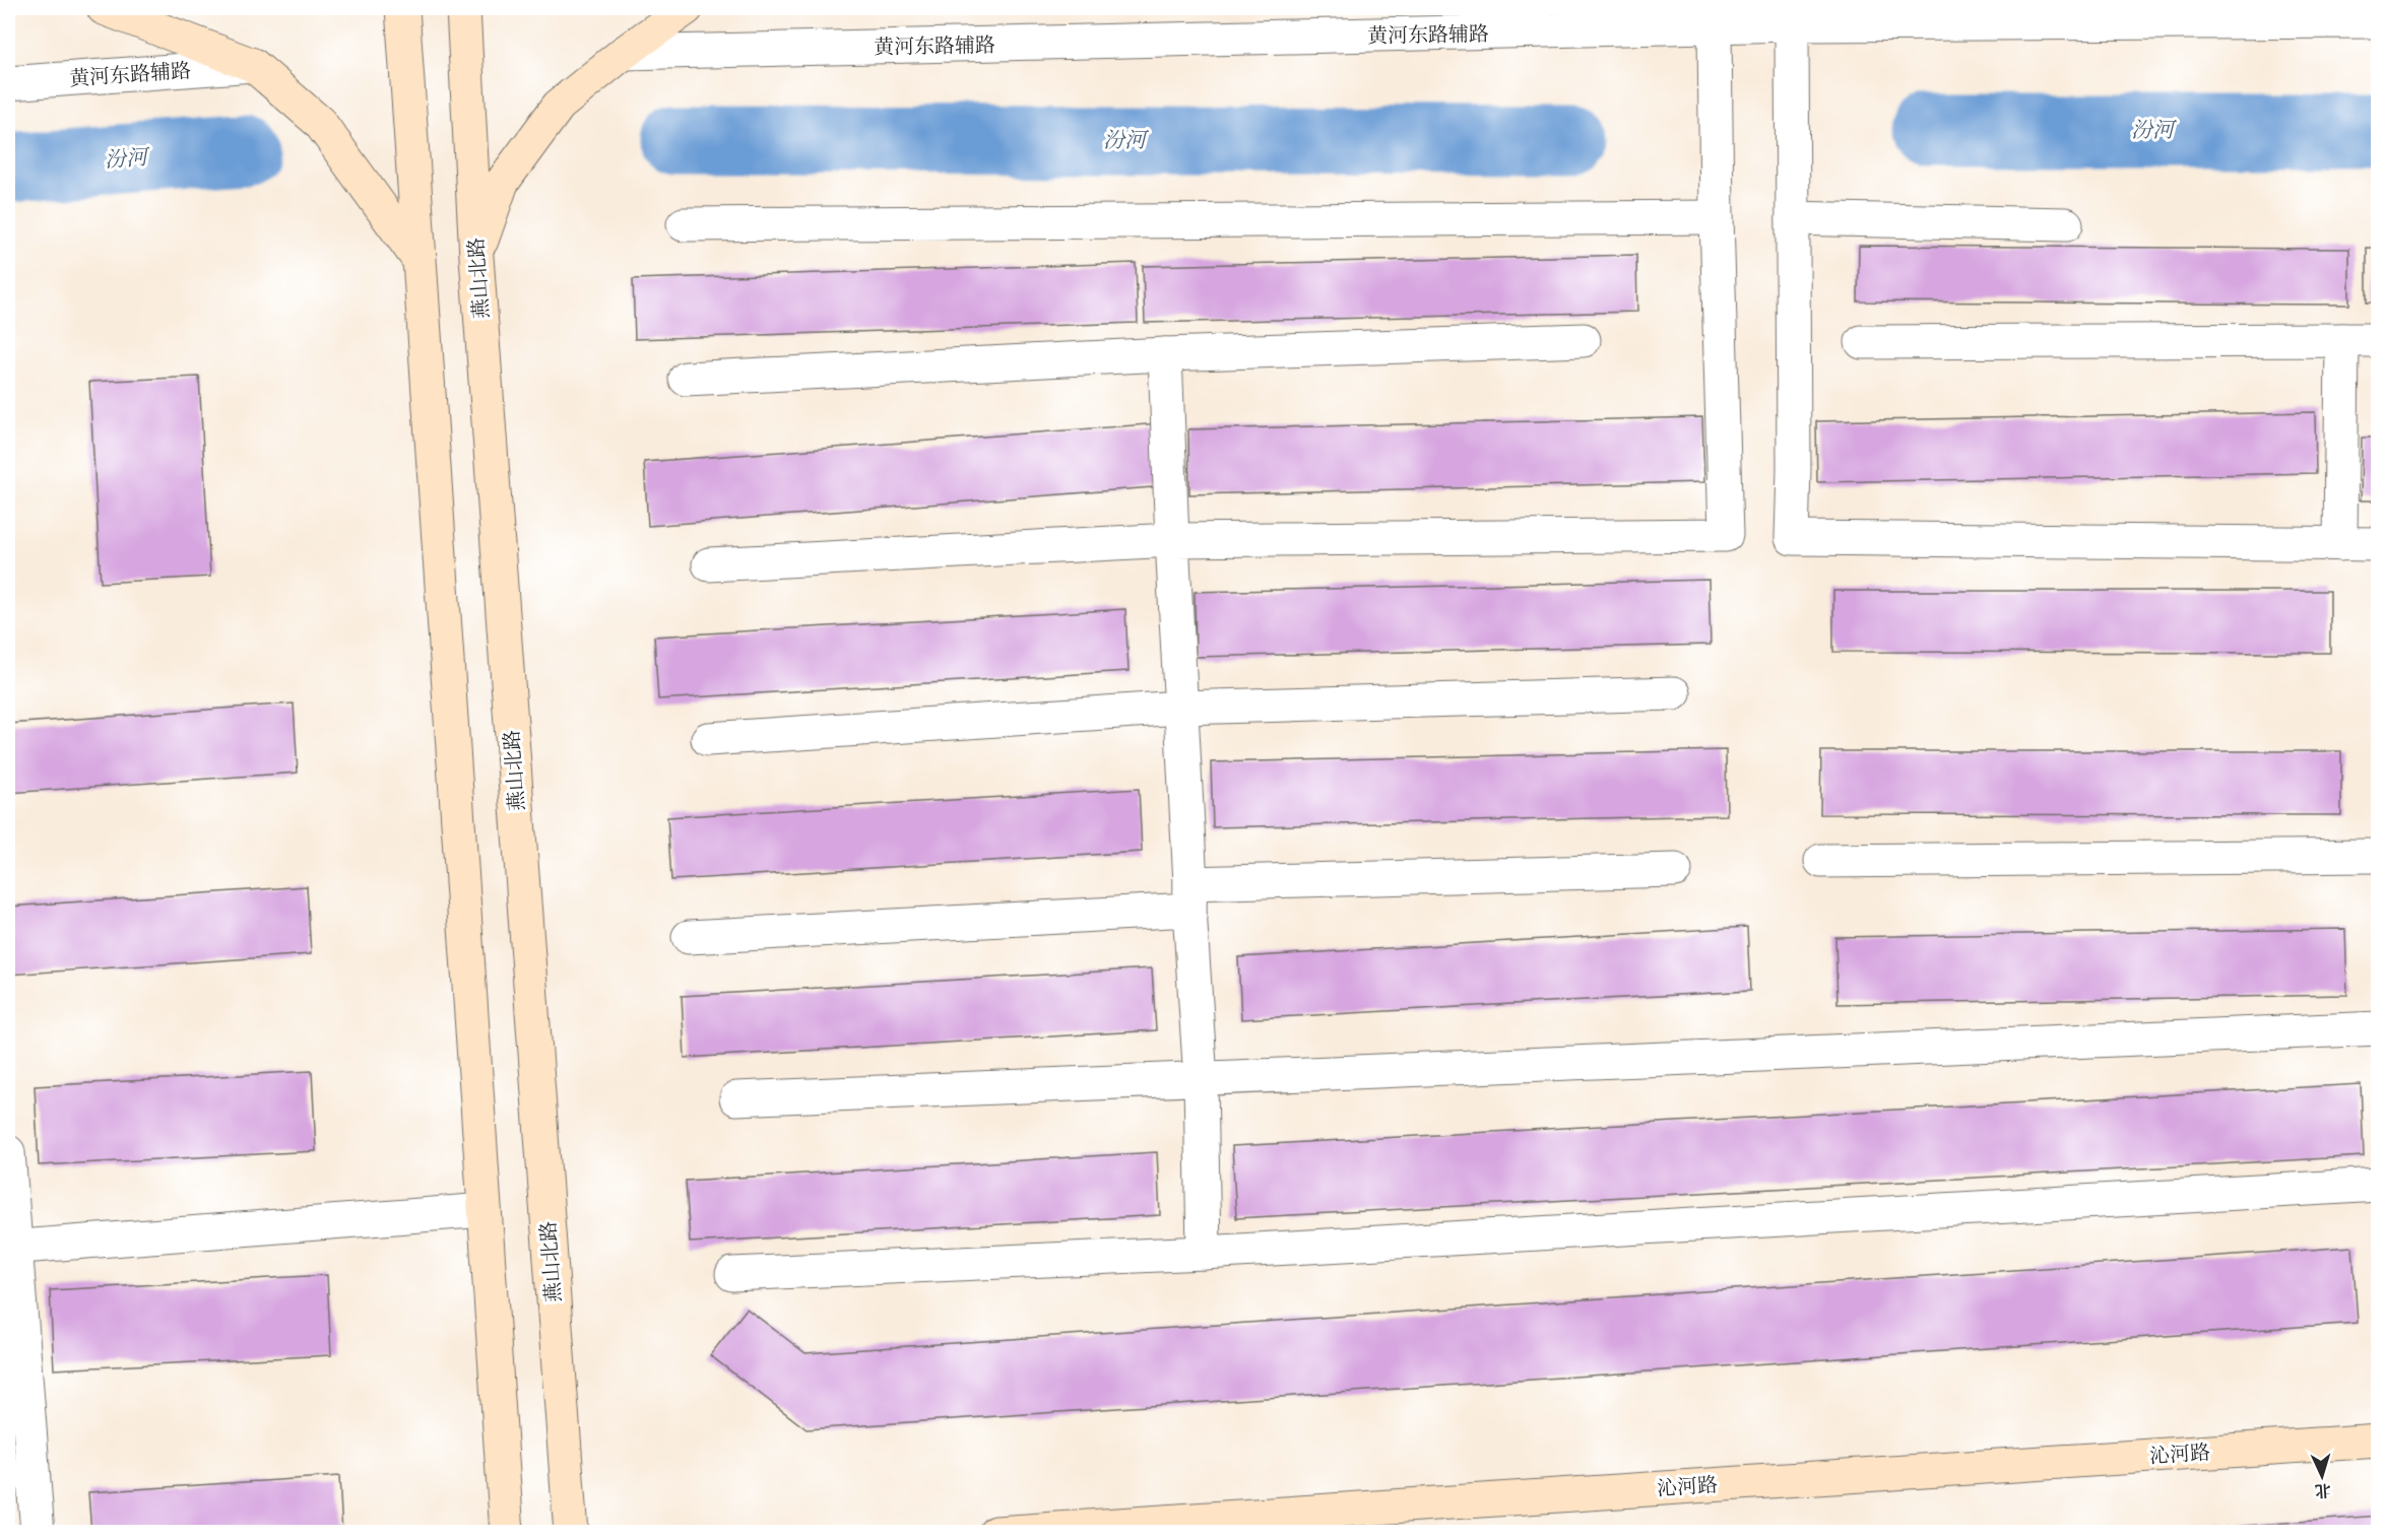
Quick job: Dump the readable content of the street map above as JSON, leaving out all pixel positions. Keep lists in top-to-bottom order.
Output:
{
  "streets": {
    "street": ["黄河东路辅路", "燕山北路", "沁河路"]
  },
  "water": ["汾河"],
  "north": "bottom"
}
